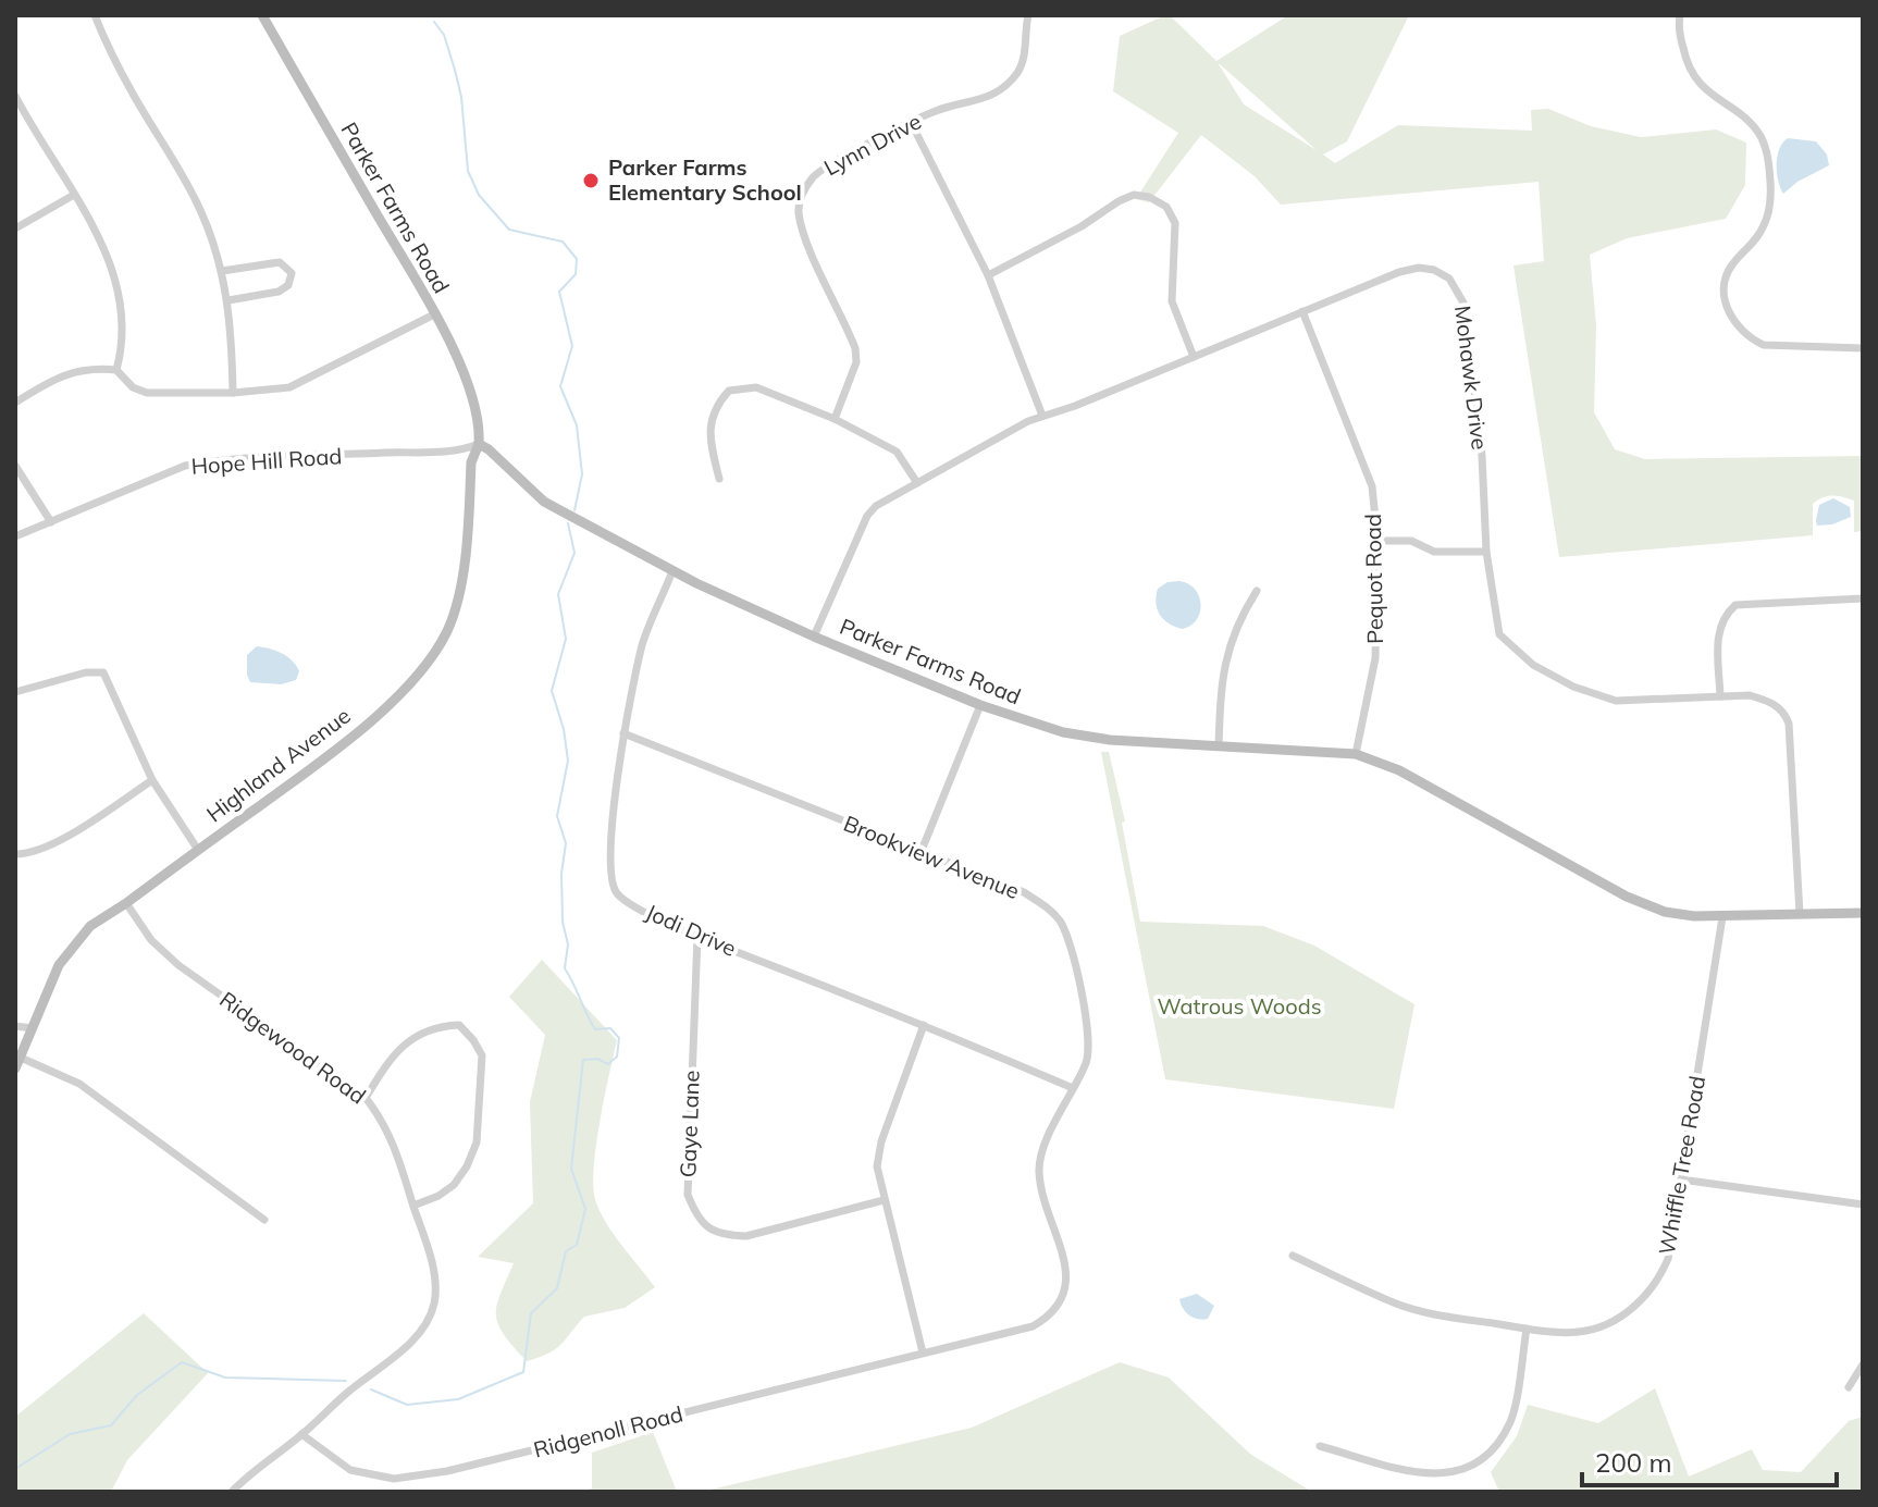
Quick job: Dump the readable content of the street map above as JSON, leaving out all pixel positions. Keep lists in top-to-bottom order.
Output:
{
  "streets": {
    "street": [
      "Lynn Drive",
      "Parker Farms Road",
      "Mohawk Drive",
      "Hope Hill Road",
      "Pequot Road",
      "Highland Avenue",
      "Brookview Avenue",
      "Jodi Drive",
      "Ridgewood Road",
      "Gaye Lane",
      "Whiffle Tree Road",
      "Ridgenoll Road"
    ]
  },
  "crossings": [
    ["Parker Farms Road", "Mohawk Drive"],
    ["Parker Farms Road", "Hope Hill Road"],
    ["Parker Farms Road", "Pequot Road"],
    ["Parker Farms Road", "Highland Avenue"],
    ["Parker Farms Road", "Jodi Drive"],
    ["Parker Farms Road", "Whiffle Tree Road"],
    ["Mohawk Drive", "Pequot Road"],
    ["Hope Hill Road", "Highland Avenue"],
    ["Highland Avenue", "Ridgewood Road"],
    ["Brookview Avenue", "Jodi Drive"],
    ["Brookview Avenue", "Ridgenoll Road"],
    ["Jodi Drive", "Gaye Lane"],
    ["Ridgewood Road", "Ridgenoll Road"]
  ],
  "parks": ["Watrous Woods"],
  "places": ["Parker Farms Elementary School"],
  "scale_bar": "200 m"
}
